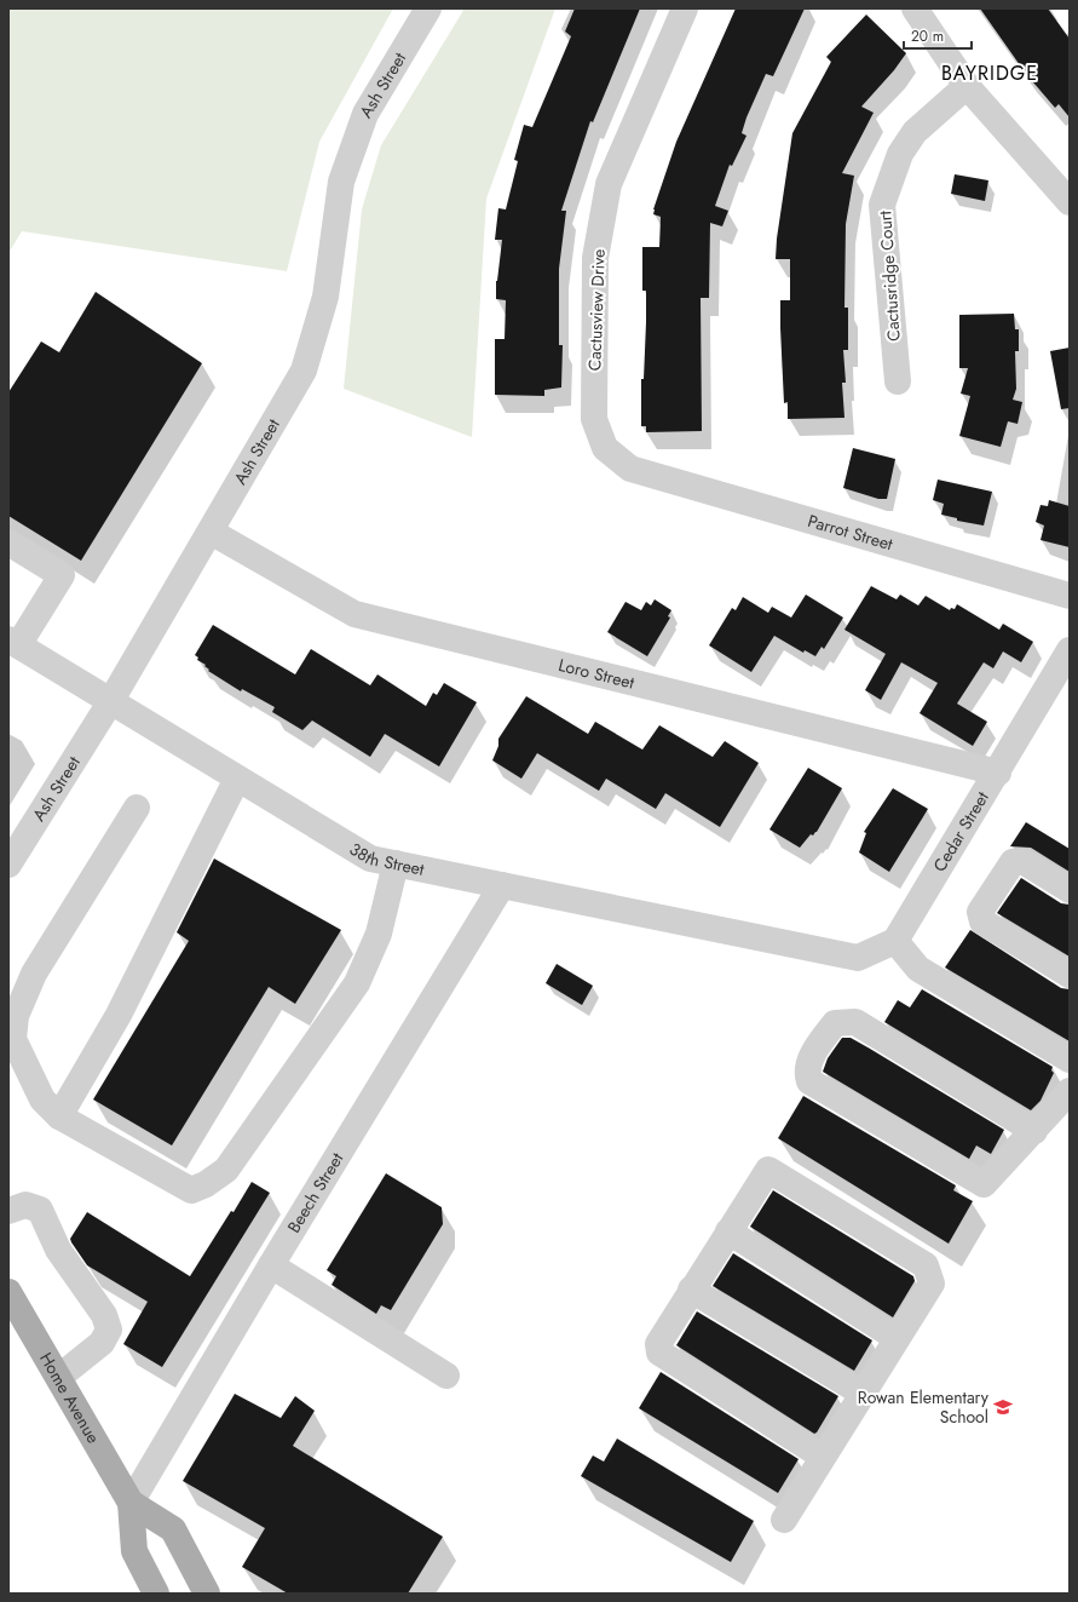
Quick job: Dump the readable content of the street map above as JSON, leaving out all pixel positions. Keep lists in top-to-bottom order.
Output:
{
  "streets": {
    "main road": ["Home Avenue"],
    "street": [
      "Ash Street",
      "Cactusridge Court",
      "Cactusview Drive",
      "Parrot Street",
      "Loro Street",
      "Cedar Street",
      "38th Street",
      "Beech Street"
    ]
  },
  "crossings": [
    ["Ash Street", "Loro Street"],
    ["Ash Street", "38th Street"],
    ["Cactusview Drive", "Parrot Street"],
    ["Loro Street", "Cedar Street"],
    ["Cedar Street", "38th Street"],
    ["38th Street", "Beech Street"],
    ["Beech Street", "Home Avenue"]
  ],
  "districts": ["BAYRIDGE"],
  "places": {
    "school or university": ["Rowan Elementary School"]
  },
  "scale_bar": "20 m"
}
